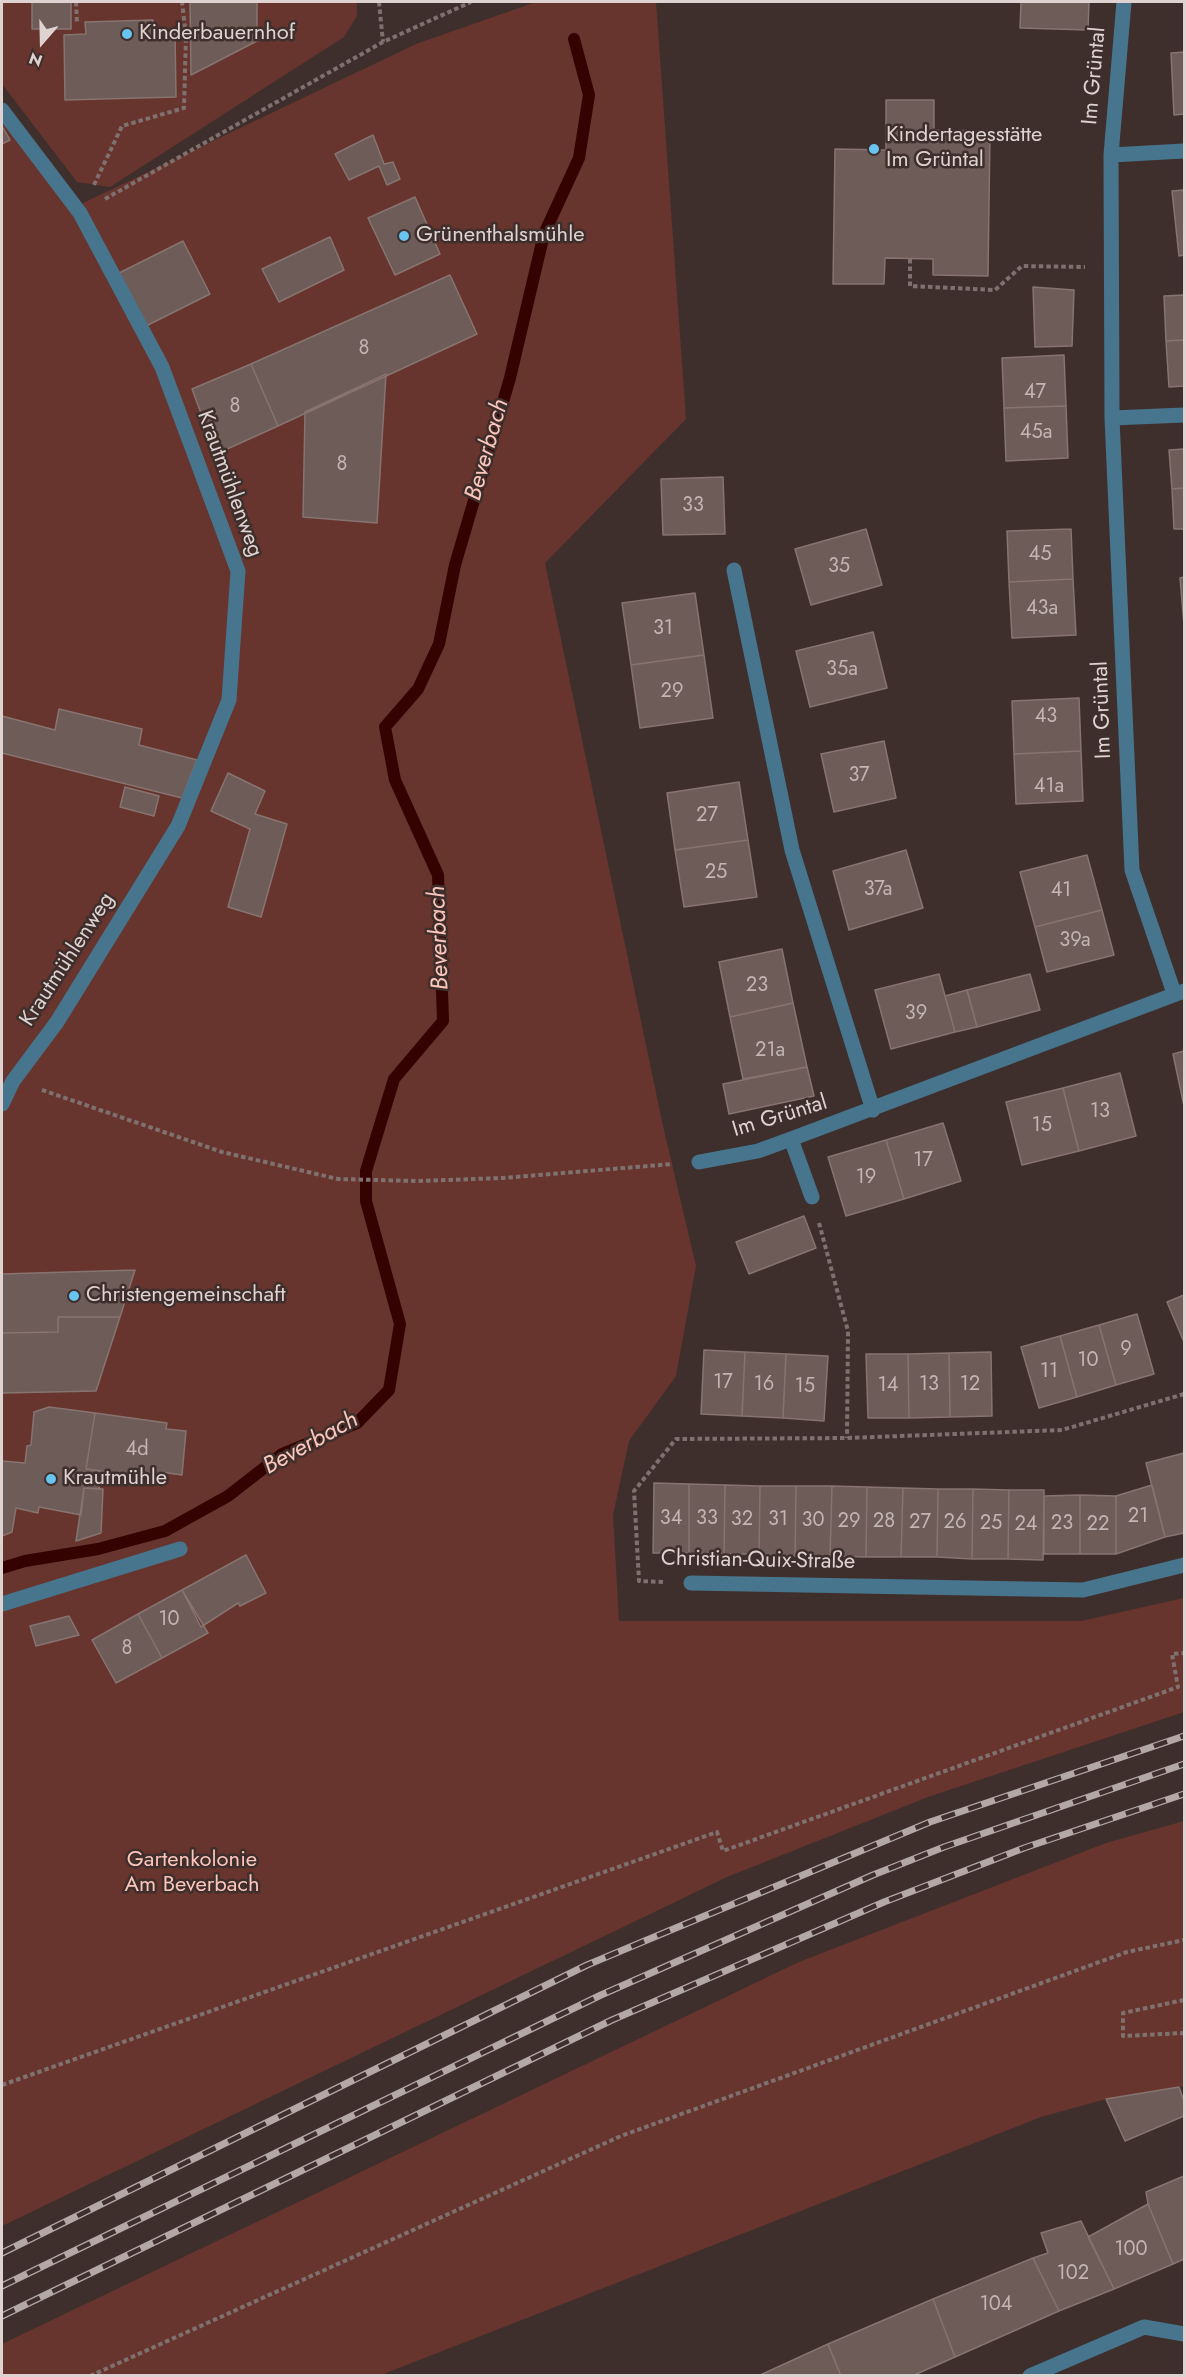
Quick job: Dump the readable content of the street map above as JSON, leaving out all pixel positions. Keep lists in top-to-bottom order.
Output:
{
  "streets": {
    "street": ["Im Grüntal", "Krautmühlenweg", "Christian-Quix-Straße"]
  },
  "water": ["Beverbach"],
  "parks": ["Gartenkolonie Am Beverbach"],
  "places": [
    "Kinderbauernhof",
    "Kindertagesstätte Im Grüntal",
    "Grünenthalsmühle",
    "Christengemeinschaft",
    "Krautmühle"
  ],
  "house_numbers": [
    "8",
    "47",
    "8",
    "45a",
    "8",
    "33",
    "45",
    "35",
    "43a",
    "31",
    "35a",
    "29",
    "43",
    "37",
    "41a",
    "27",
    "25",
    "37a",
    "41",
    "39a",
    "23",
    "39",
    "21a",
    "13",
    "15",
    "17",
    "19",
    "9",
    "10",
    "11",
    "17",
    "16",
    "13",
    "12",
    "14",
    "15",
    "4d",
    "21",
    "34",
    "33",
    "32",
    "31",
    "30",
    "29",
    "28",
    "27",
    "26",
    "25",
    "23",
    "24",
    "22",
    "10",
    "8",
    "100",
    "102",
    "104"
  ],
  "north": "bottom"
}
